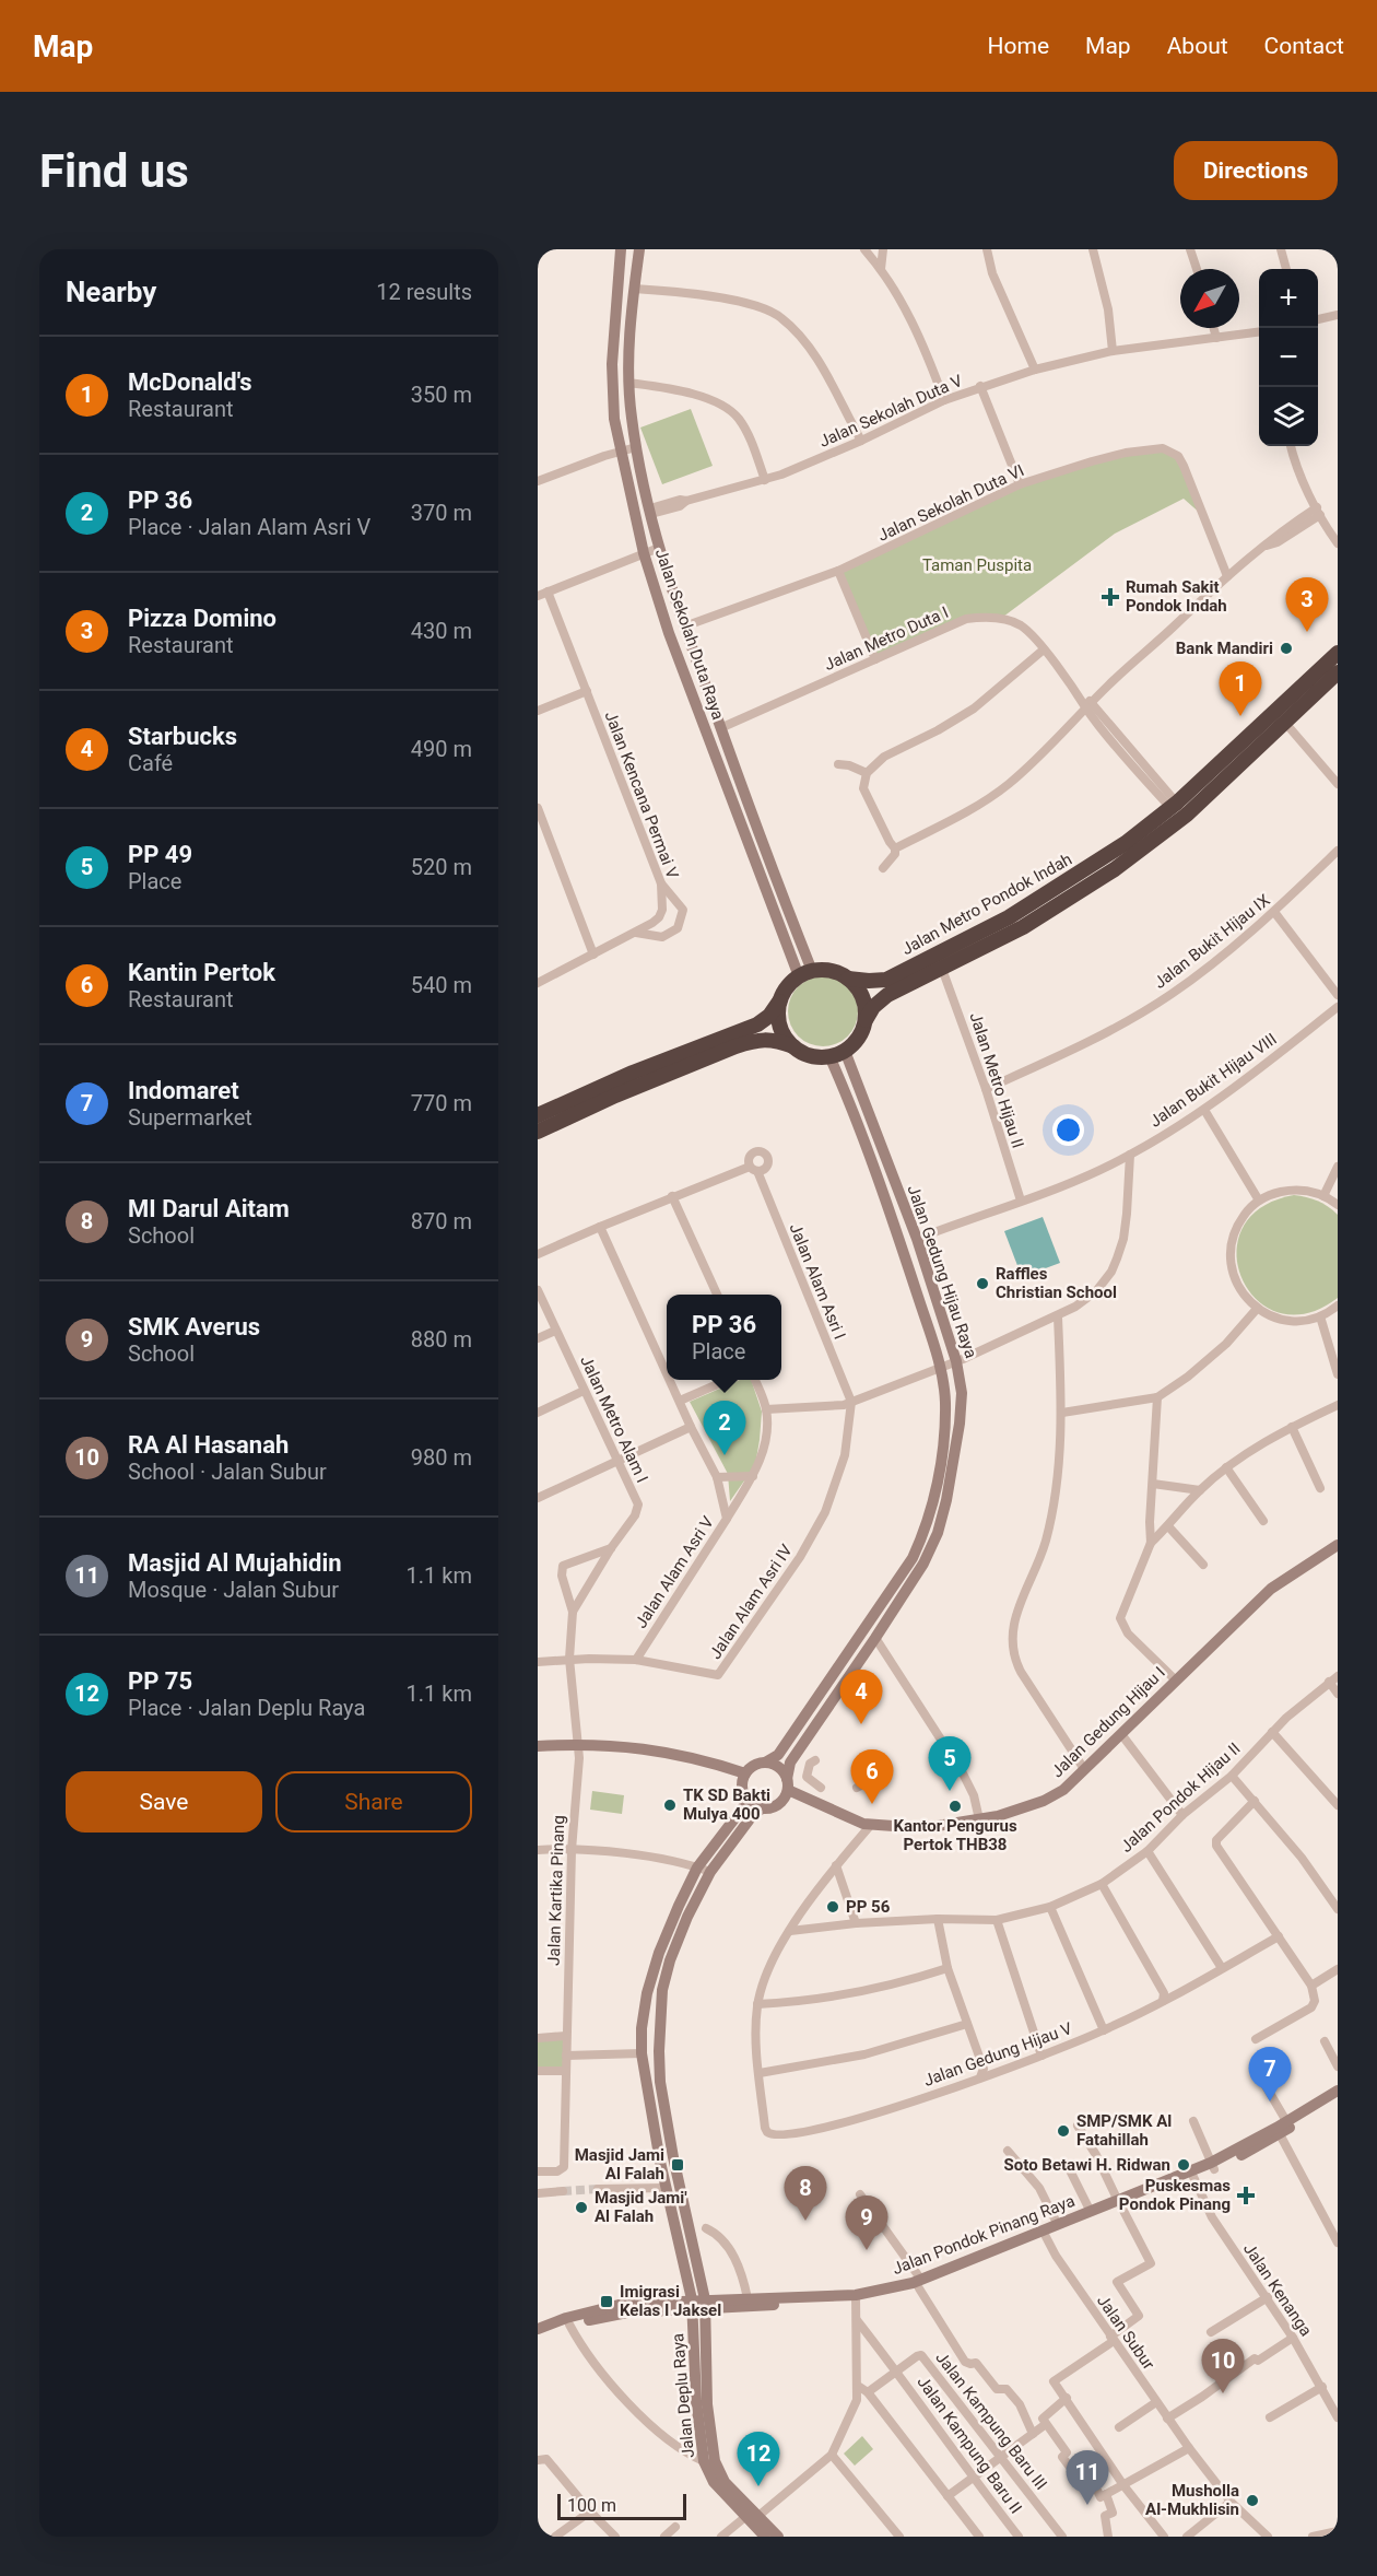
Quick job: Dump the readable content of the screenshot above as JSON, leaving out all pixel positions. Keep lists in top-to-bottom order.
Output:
{
  "streets": {
    "highway": ["Jalan Metro Pondok Indah"],
    "main road": [
      "Jalan Sekolah Duta Raya",
      "Jalan Gedung Hijau Raya",
      "Jalan Gedung Hijau I",
      "Jalan Pondok Pinang Raya",
      "Jalan Deplu Raya"
    ],
    "street": [
      "Jalan Sekolah Duta V",
      "Jalan Sekolah Duta VI",
      "Jalan Metro Duta I",
      "Jalan Kencana Permai V",
      "Jalan Bukit Hijau IX",
      "Jalan Metro Hijau II",
      "Jalan Bukit Hijau VIII",
      "Jalan Alam Asri I",
      "Jalan Metro Alam I",
      "Jalan Alam Asri V",
      "Jalan Alam Asri IV",
      "Jalan Pondok Hijau II",
      "Jalan Kartika Pinang",
      "Jalan Gedung Hijau V",
      "Jalan Kenanga",
      "Jalan Subur",
      "Jalan Kampung Baru III",
      "Jalan Kampung Baru II"
    ]
  },
  "crossings": [
    ["Jalan Sekolah Duta V", "Jalan Sekolah Duta Raya"],
    ["Jalan Sekolah Duta VI", "Jalan Sekolah Duta Raya"],
    ["Jalan Sekolah Duta Raya", "Jalan Metro Duta I"],
    ["Jalan Sekolah Duta Raya", "Jalan Metro Pondok Indah"],
    ["Jalan Sekolah Duta Raya", "Jalan Gedung Hijau Raya"],
    ["Jalan Metro Duta I", "Jalan Metro Pondok Indah"],
    ["Jalan Metro Pondok Indah", "Jalan Metro Hijau II"],
    ["Jalan Metro Pondok Indah", "Jalan Gedung Hijau Raya"],
    ["Jalan Bukit Hijau IX", "Jalan Metro Hijau II"],
    ["Jalan Metro Hijau II", "Jalan Bukit Hijau VIII"],
    ["Jalan Bukit Hijau VIII", "Jalan Gedung Hijau Raya"],
    ["Jalan Gedung Hijau Raya", "Jalan Gedung Hijau I"],
    ["Jalan Alam Asri I", "Jalan Alam Asri V"],
    ["Jalan Alam Asri I", "Jalan Alam Asri IV"],
    ["Jalan Metro Alam I", "Jalan Alam Asri IV"],
    ["Jalan Metro Alam I", "Jalan Kartika Pinang"],
    ["Jalan Alam Asri V", "Jalan Alam Asri IV"],
    ["Jalan Gedung Hijau I", "Jalan Gedung Hijau V"],
    ["Jalan Pondok Hijau II", "Jalan Gedung Hijau V"],
    ["Jalan Pondok Pinang Raya", "Jalan Kenanga"],
    ["Jalan Pondok Pinang Raya", "Jalan Subur"],
    ["Jalan Pondok Pinang Raya", "Jalan Deplu Raya"],
    ["Jalan Kampung Baru III", "Jalan Kampung Baru II"]
  ],
  "parks": ["Taman Puspita"],
  "places": {
    "health": ["Rumah Sakit Pondok Indah", "Puskesmas Pondok Pinang"],
    "other": [
      "Bank Mandiri",
      "Raffles Christian School",
      "TK SD Bakti Mulya 400",
      "Kantor Pengurus Pertok THB38",
      "PP 56",
      "SMP/SMK Al Fatahillah",
      "Soto Betawi H. Ridwan",
      "Masjid Jami' Al Falah",
      "Musholla Al-Mukhlisin"
    ],
    "transit": ["Masjid Jami Al Falah", "Imigrasi Kelas I Jaksel"]
  },
  "scale_bar": "100 m",
  "north": "bottom left",
  "page": {
    "header": "Map",
    "nav": [
      "Home",
      "Map",
      "About",
      "Contact"
    ],
    "buttons": [
      "Directions",
      ["Save", "Share"]
    ],
    "title": "Find us",
    "heading": ["Nearby", "12 results"],
    "map_buttons": ["+", "−"],
    "list": [
      {
        "mark": "1",
        "name": "McDonald's",
        "note": "Restaurant",
        "value": "350 m"
      },
      {
        "mark": "2",
        "name": "PP 36",
        "note": "Place · Jalan Alam Asri V",
        "value": "370 m"
      },
      {
        "mark": "3",
        "name": "Pizza Domino",
        "note": "Restaurant",
        "value": "430 m"
      },
      {
        "mark": "4",
        "name": "Starbucks",
        "note": "Café",
        "value": "490 m"
      },
      {
        "mark": "5",
        "name": "PP 49",
        "note": "Place",
        "value": "520 m"
      },
      {
        "mark": "6",
        "name": "Kantin Pertok",
        "note": "Restaurant",
        "value": "540 m"
      },
      {
        "mark": "7",
        "name": "Indomaret",
        "note": "Supermarket",
        "value": "770 m"
      },
      {
        "mark": "8",
        "name": "MI Darul Aitam",
        "note": "School",
        "value": "870 m"
      },
      {
        "mark": "9",
        "name": "SMK Averus",
        "note": "School",
        "value": "880 m"
      },
      {
        "mark": "10",
        "name": "RA Al Hasanah",
        "note": "School · Jalan Subur",
        "value": "980 m"
      },
      {
        "mark": "11",
        "name": "Masjid Al Mujahidin",
        "note": "Mosque · Jalan Subur",
        "value": "1.1 km"
      },
      {
        "mark": "12",
        "name": "PP 75",
        "note": "Place · Jalan Deplu Raya",
        "value": "1.1 km"
      }
    ],
    "pins": [
      "3",
      "1",
      "2",
      "4",
      "5",
      "6",
      "7",
      "8",
      "9",
      "10",
      "12",
      "11"
    ],
    "popup": ["PP 36", "Place"],
    "scale": "100 m"
  }
}
